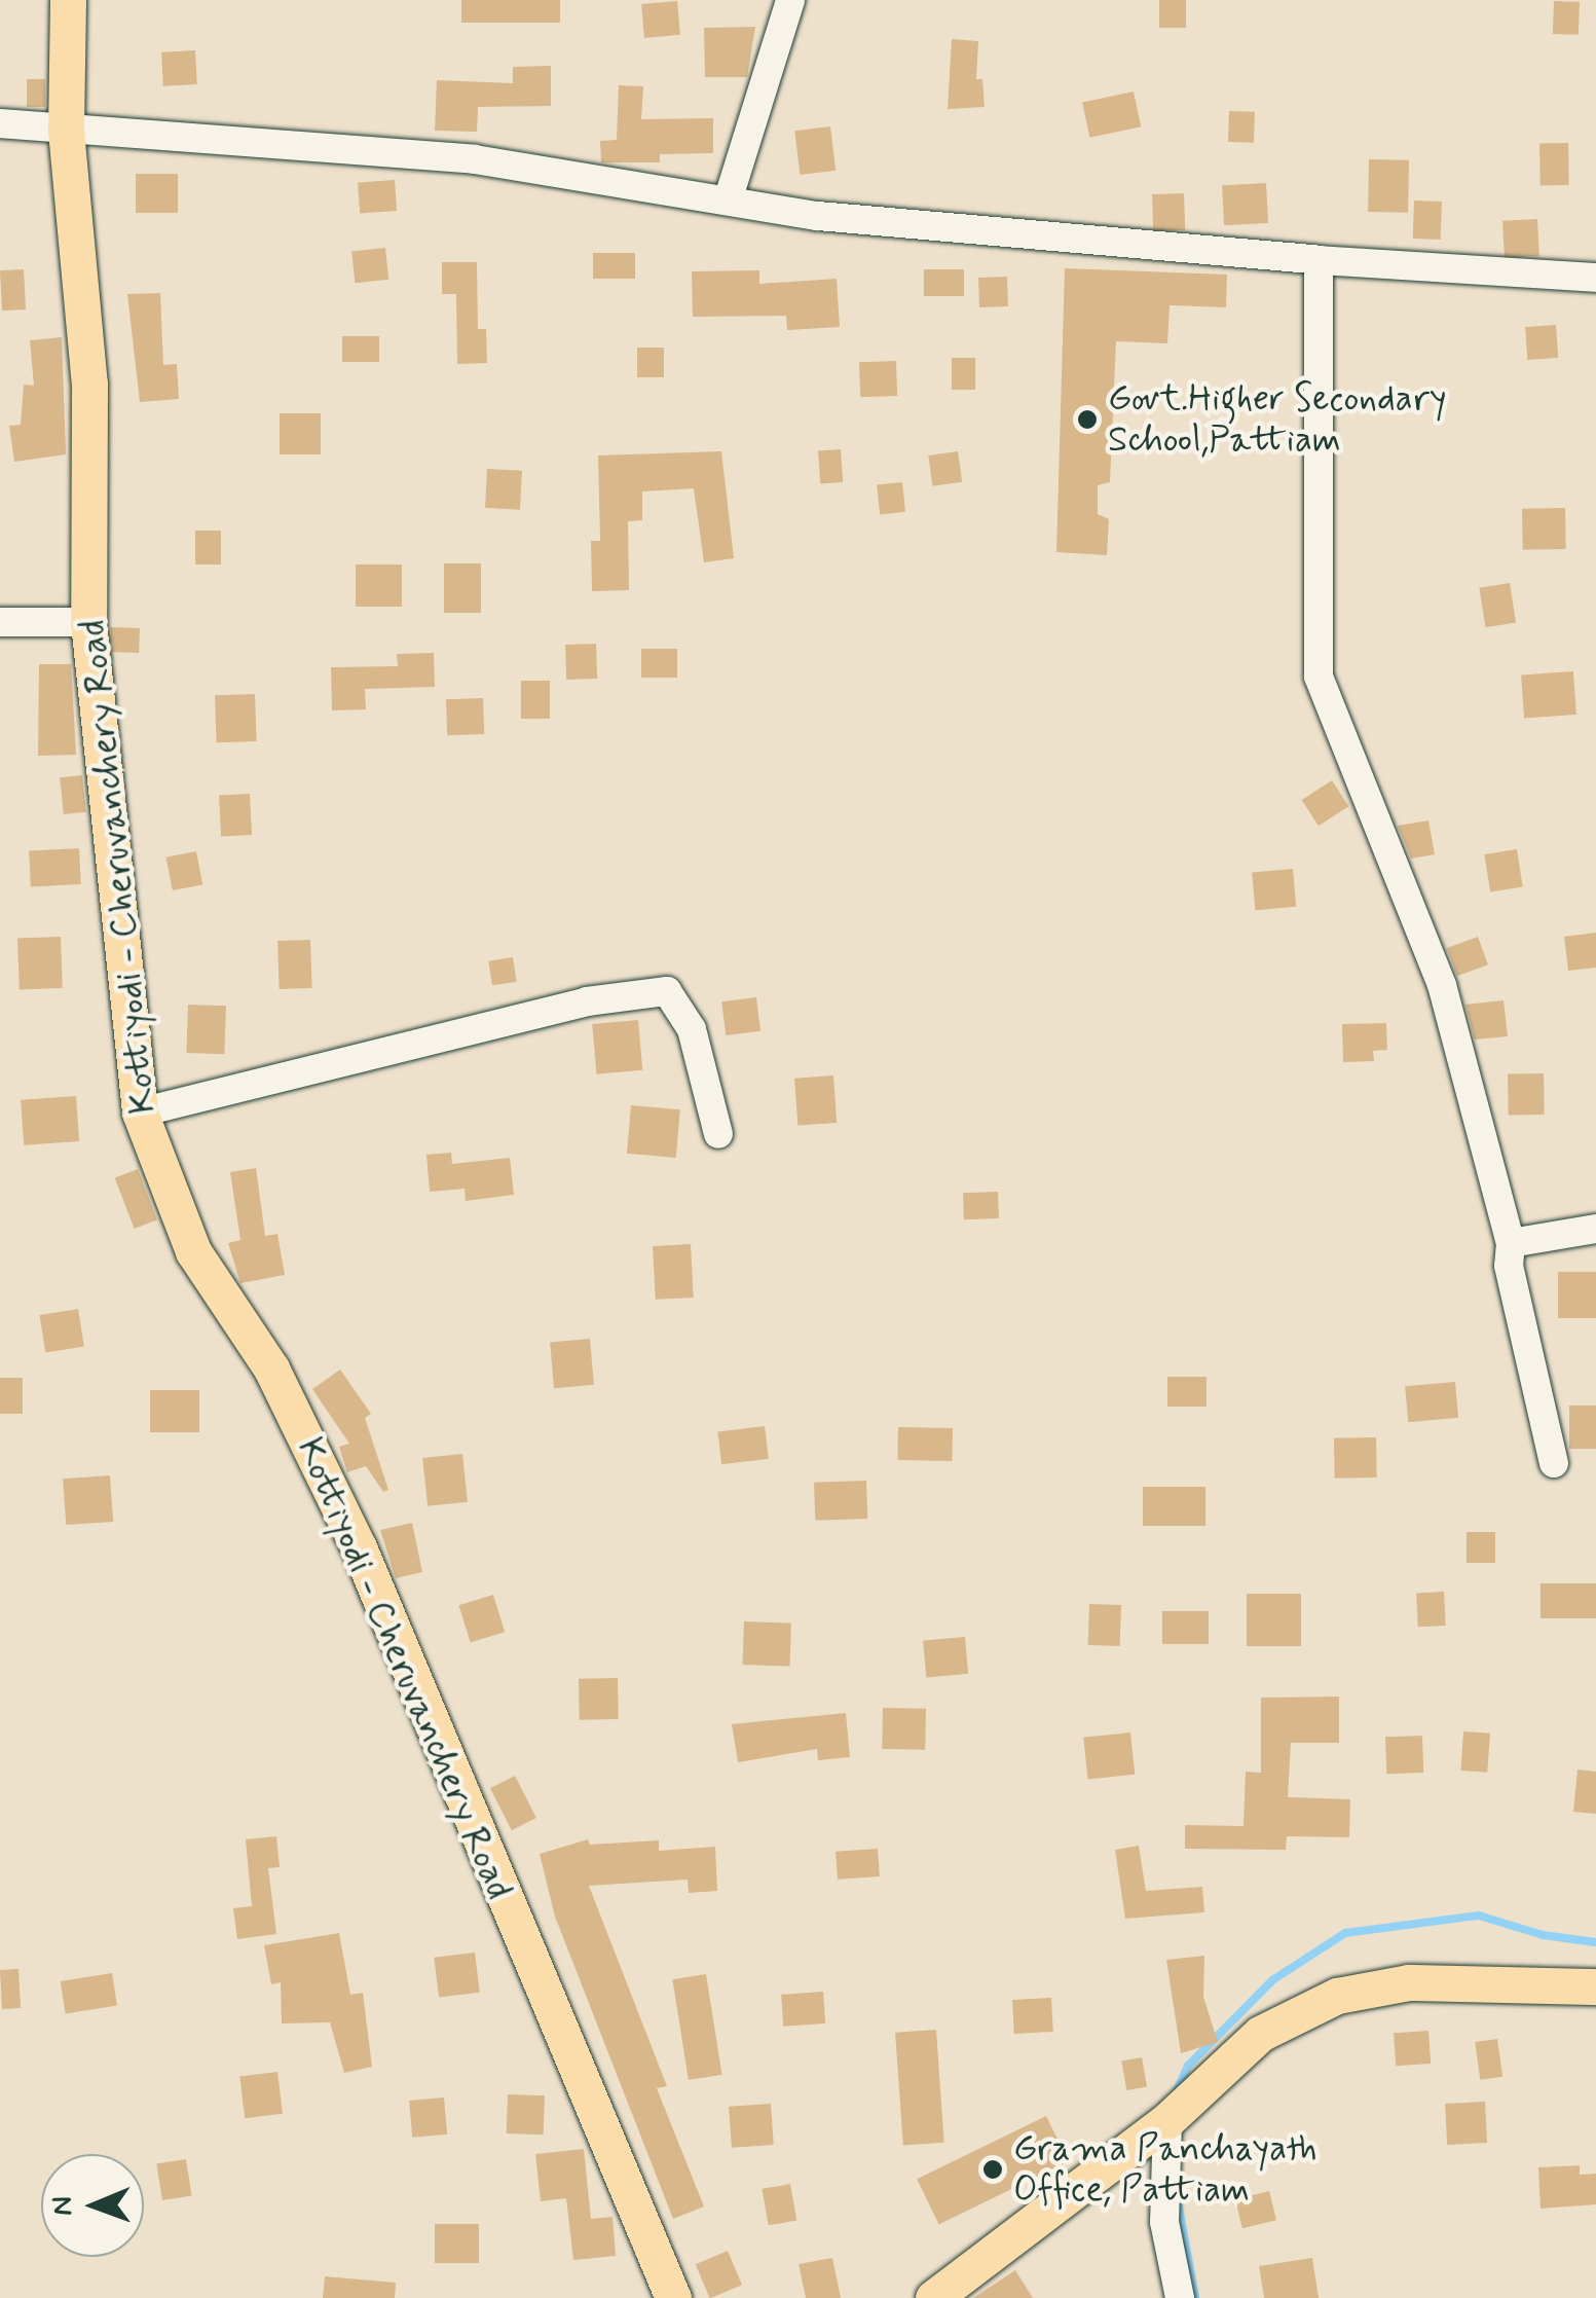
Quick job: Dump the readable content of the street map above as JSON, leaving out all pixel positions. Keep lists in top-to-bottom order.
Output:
{
  "streets": {
    "main road": ["Kottiyodi - Cheruvanchery Road"]
  },
  "places": ["Govt.Higher Secondary School,Pattiam", "Grama Panchayath Office, Pattiam"],
  "north": "left"
}
